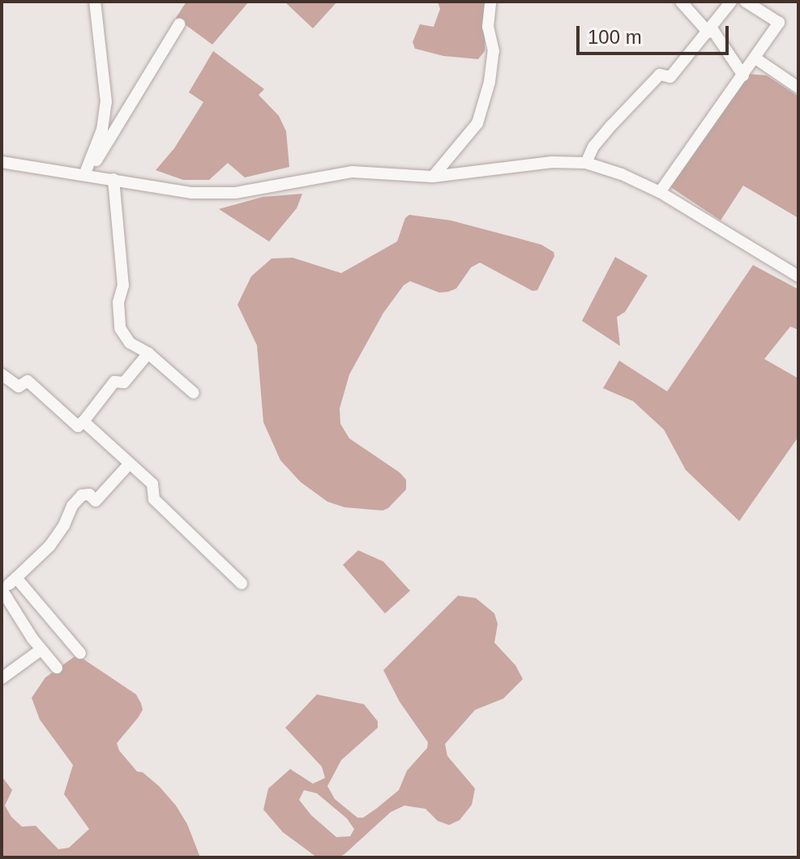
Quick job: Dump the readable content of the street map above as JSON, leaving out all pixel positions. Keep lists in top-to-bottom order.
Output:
{
  "scale_bar": "100 m"
}
